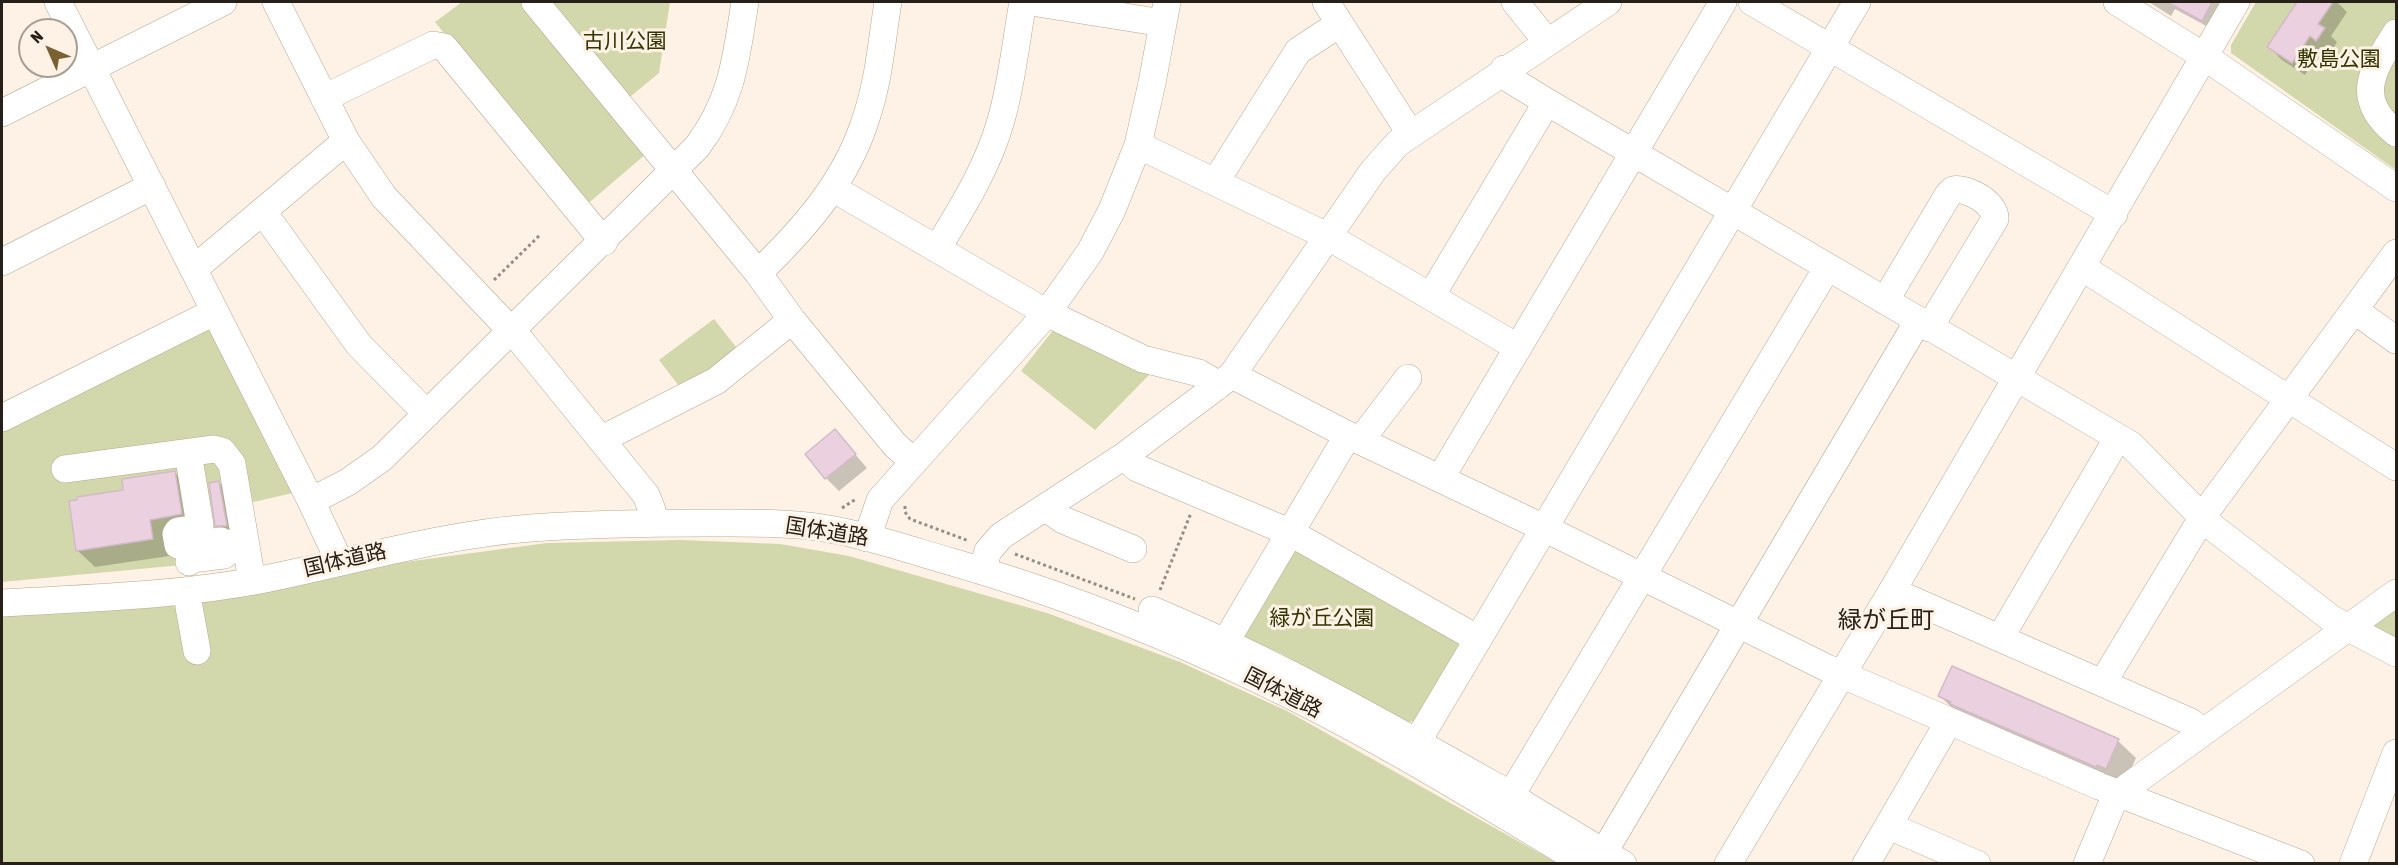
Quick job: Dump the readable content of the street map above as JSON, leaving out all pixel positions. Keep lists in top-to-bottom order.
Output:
{
  "streets": {
    "street": ["国体道路"]
  },
  "districts": ["緑が丘町"],
  "parks": ["古川公園", "敷島公園", "緑が丘公園"],
  "north": "top left"
}
